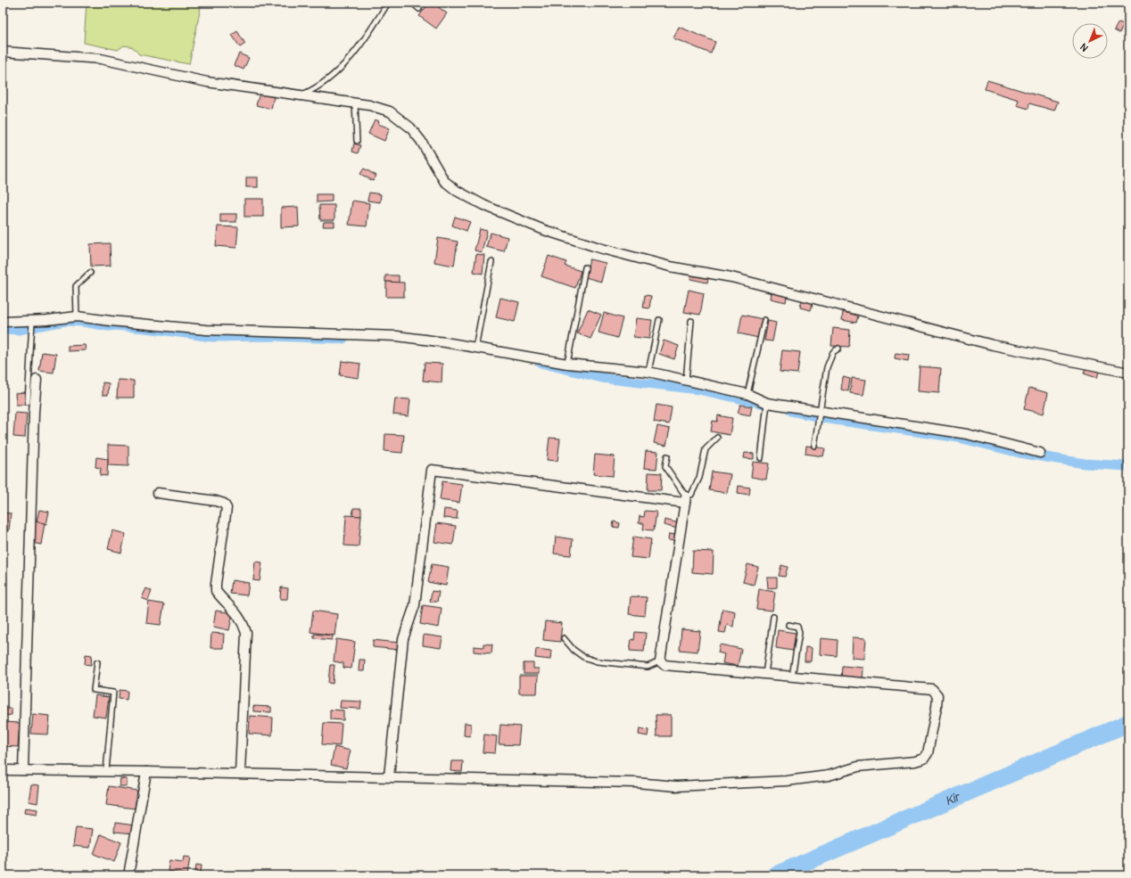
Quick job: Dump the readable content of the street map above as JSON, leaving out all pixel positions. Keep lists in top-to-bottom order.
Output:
{
  "water": ["Kir"],
  "north": "bottom left"
}
